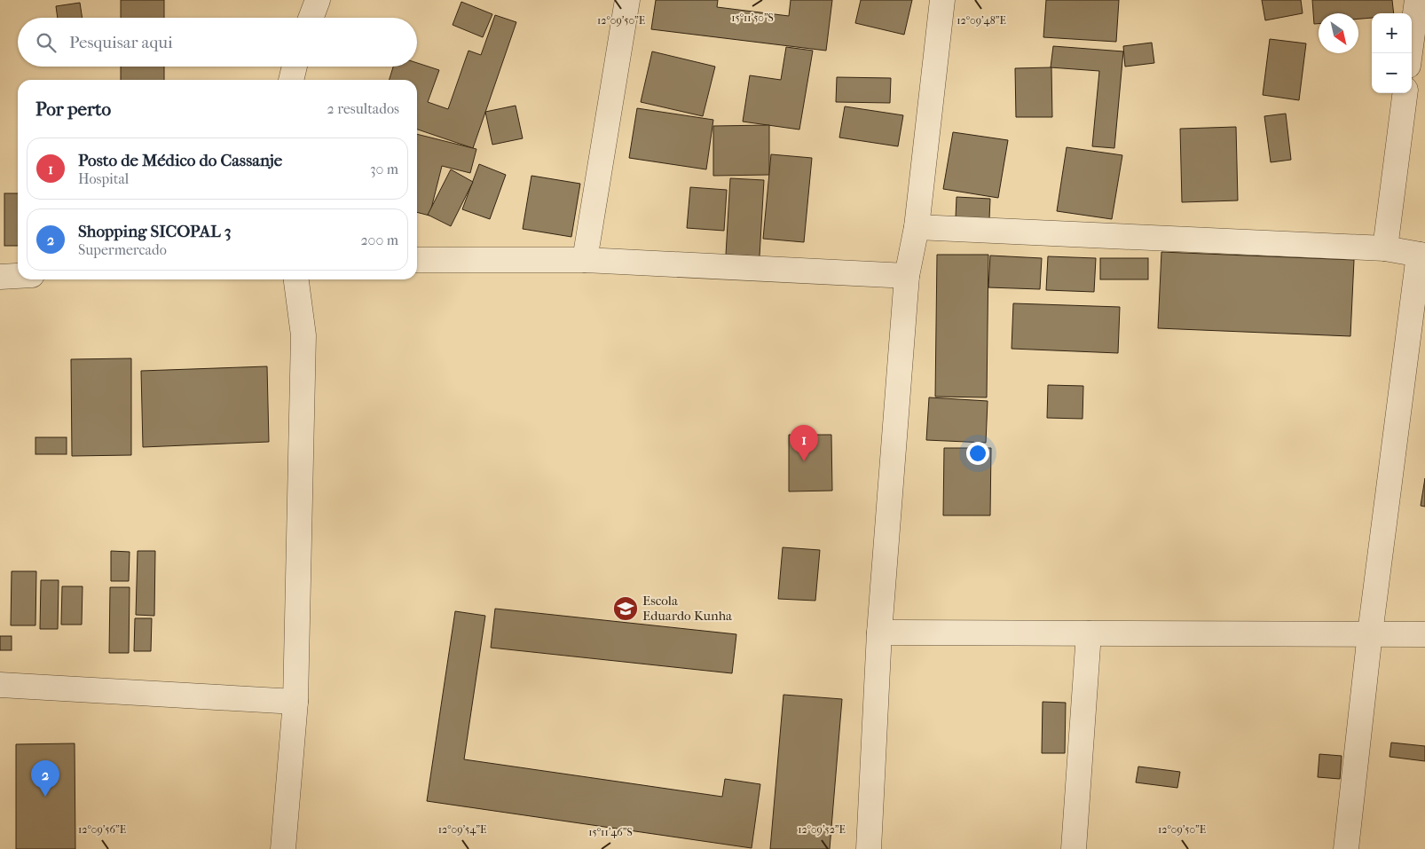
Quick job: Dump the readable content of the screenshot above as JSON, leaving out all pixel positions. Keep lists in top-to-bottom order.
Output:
{
  "places": {
    "school or university": ["Escola Eduardo Kunha"]
  },
  "north": "bottom right",
  "page": {
    "map_buttons": ["+", "−"],
    "search": "Pesquisar aqui",
    "heading": ["Por perto", "2 resultados"],
    "list": [
      {
        "mark": "1",
        "name": "Posto de Médico do Cassanje",
        "note": "Hospital",
        "value": "30 m"
      },
      {
        "mark": "2",
        "name": "Shopping SICOPAL 3",
        "note": "Supermercado",
        "value": "200 m"
      }
    ],
    "pins": ["1", "2"]
  },
  "coordinates": [
    "15°11'50\"S",
    "12°09'50\"E",
    "12°09'48\"E",
    "12°09'56\"E",
    "12°09'54\"E",
    "12°09'52\"E",
    "15°11'46\"S"
  ]
}
